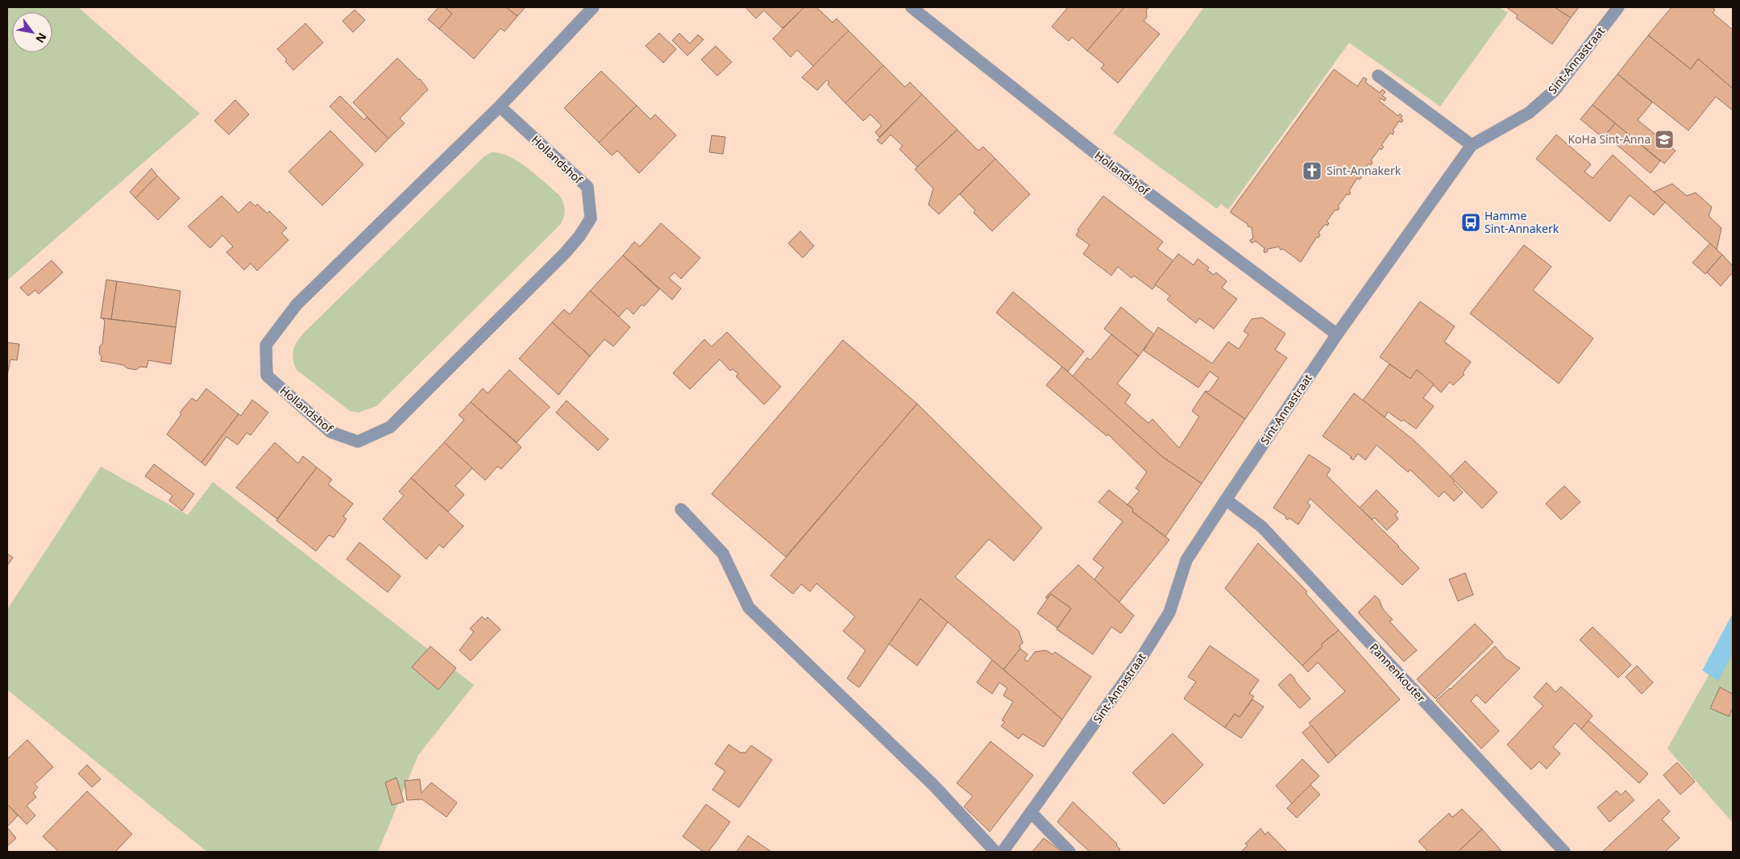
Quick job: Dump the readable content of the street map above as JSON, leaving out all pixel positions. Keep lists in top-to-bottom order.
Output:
{
  "streets": {
    "street": ["Sint-Annastraat", "Hollandshof", "Pannenkouter"]
  },
  "crossings": [
    ["Sint-Annastraat", "Hollandshof"],
    ["Sint-Annastraat", "Pannenkouter"]
  ],
  "places": {
    "school or university": ["KoHa Sint-Anna"],
    "church": ["Sint-Annakerk"],
    "bus stop": ["Hamme Sint-Annakerk"]
  },
  "north": "bottom right"
}
